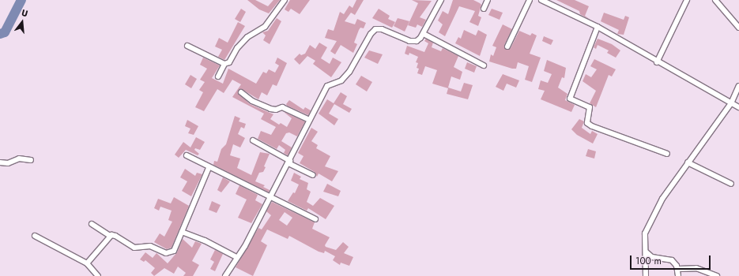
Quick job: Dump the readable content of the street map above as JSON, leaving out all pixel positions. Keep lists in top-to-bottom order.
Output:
{
  "scale_bar": "100 m",
  "north": "top"
}
